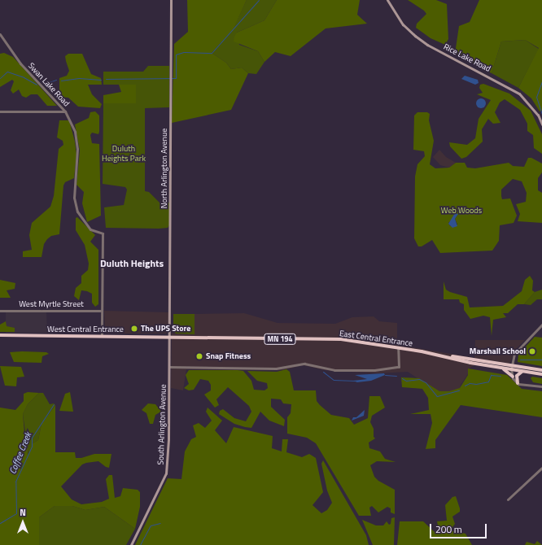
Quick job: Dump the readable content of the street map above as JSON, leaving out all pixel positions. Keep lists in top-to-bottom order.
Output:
{
  "streets": {
    "highway": ["West Central Entrance", "East Central Entrance", "MN 194"],
    "main road": ["Rice Lake Road", "North Arlington Avenue", "South Arlington Avenue"],
    "street": ["Swan Lake Road", "West Myrtle Street"]
  },
  "crossings": [
    ["Swan Lake Road", "West Myrtle Street"],
    ["North Arlington Avenue", "West Central Entrance"],
    ["North Arlington Avenue", "East Central Entrance"],
    ["North Arlington Avenue", "South Arlington Avenue"],
    ["West Central Entrance", "East Central Entrance"],
    ["West Central Entrance", "South Arlington Avenue"],
    ["East Central Entrance", "South Arlington Avenue"]
  ],
  "districts": ["Duluth Heights"],
  "water": ["Coffee Creek"],
  "parks": ["Duluth Heights Park", "Web Woods"],
  "places": ["The UPS Store", "Marshall School", "Snap Fitness"],
  "scale_bar": "200 m",
  "north": "top"
}
